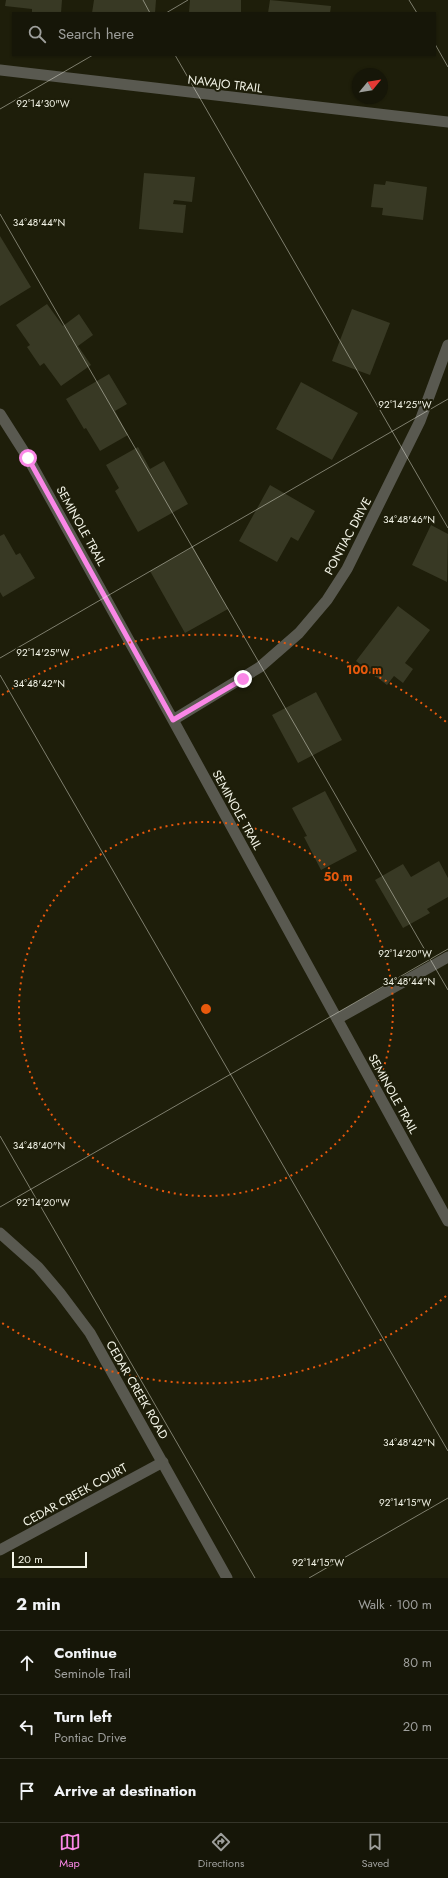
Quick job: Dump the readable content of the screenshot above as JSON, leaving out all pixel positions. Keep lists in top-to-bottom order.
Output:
{
  "streets": {
    "street": [
      "NAVAJO TRAIL",
      "SEMINOLE TRAIL",
      "PONTIAC DRIVE",
      "CEDAR CREEK ROAD",
      "CEDAR CREEK COURT"
    ]
  },
  "crossings": [
    ["SEMINOLE TRAIL", "PONTIAC DRIVE"],
    ["CEDAR CREEK ROAD", "CEDAR CREEK COURT"]
  ],
  "scale_bar": "20 m",
  "north": "top right",
  "page": {
    "search": "Search here",
    "scale": "20 m",
    "heading": ["2 min", "Walk · 100 m"],
    "list": [
      ["Continue", "Seminole Trail", "80 m"],
      ["Turn left", "Pontiac Drive", "20 m"],
      "Arrive at destination"
    ],
    "nav": ["Map", "Directions", "Saved"]
  },
  "coordinates": [
    "92°14'30\"W",
    "34°48'44\"N",
    "92°14'25\"W",
    "34°48'46\"N",
    "34°48'42\"N",
    "92°14'20\"W",
    "34°48'40\"N",
    "92°14'15\"W"
  ],
  "rings": ["100 m", "50 m"]
}
